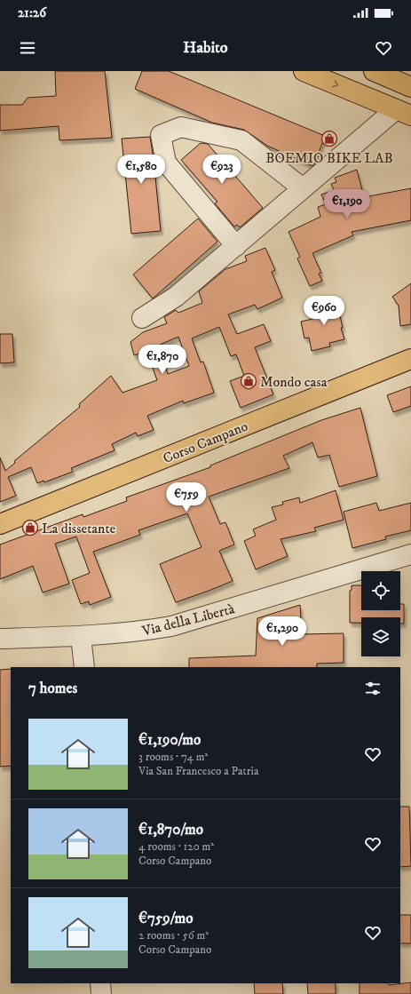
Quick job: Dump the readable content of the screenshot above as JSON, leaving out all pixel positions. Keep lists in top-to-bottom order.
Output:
{
  "streets": {
    "main road": ["Corso Campano"],
    "street": ["Via della Libertà"]
  },
  "places": {
    "shop": ["BOEMIO BIKE LAB", "Mondo casa", "La dissetante"]
  },
  "page": {
    "status": "21:26",
    "header": "Habito",
    "price": [
      "€1,580",
      "€923",
      "€1,190",
      "€960",
      "€1,870",
      "€759",
      "€1,290"
    ],
    "heading": "7 homes",
    "list": [
      {
        "name": "€1,190/mo",
        "note": "3 rooms · 74 m² · Via San Francesco a Patria"
      },
      {
        "name": "€1,870/mo",
        "note": "4 rooms · 120 m² · Corso Campano"
      },
      {
        "name": "€759/mo",
        "note": "2 rooms · 56 m² · Corso Campano"
      }
    ]
  }
}
